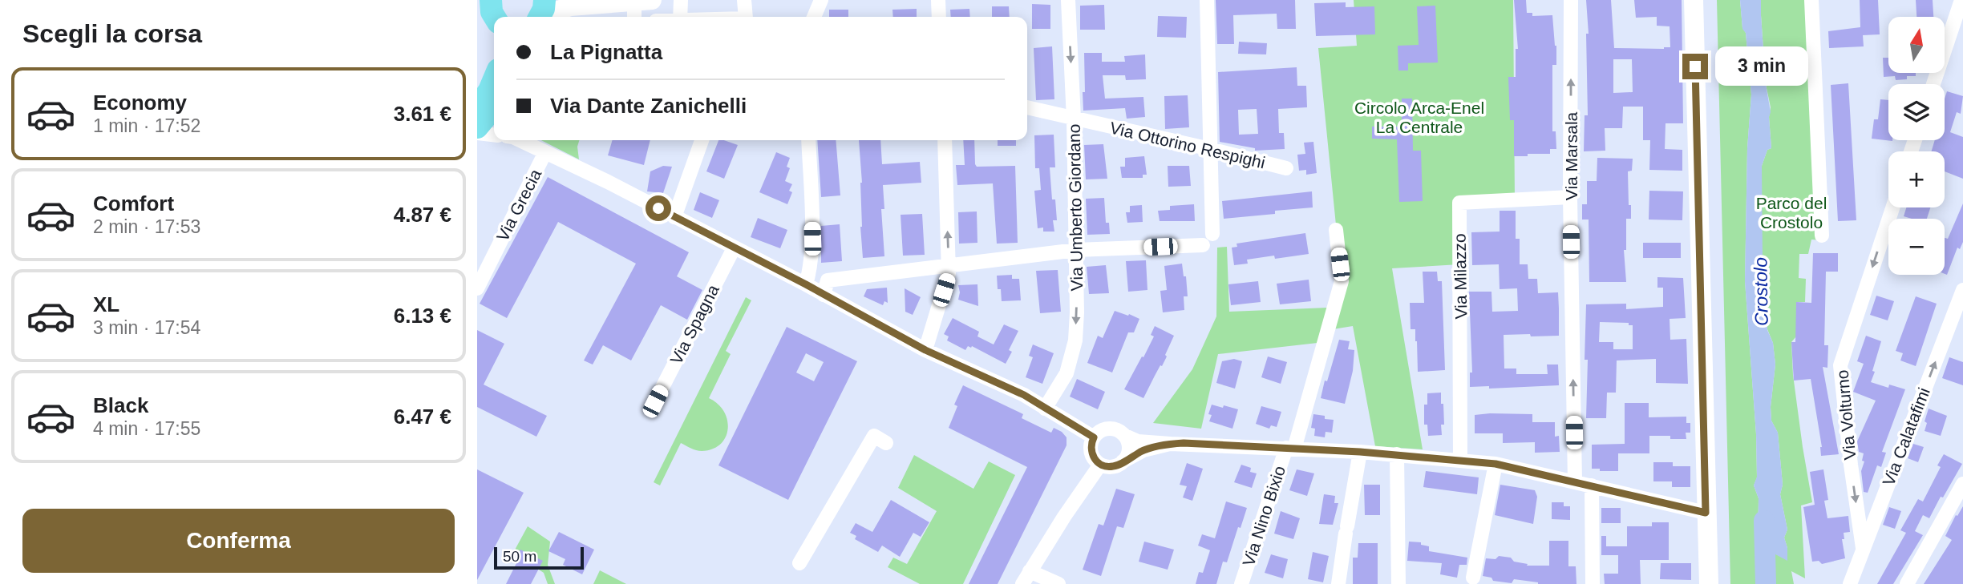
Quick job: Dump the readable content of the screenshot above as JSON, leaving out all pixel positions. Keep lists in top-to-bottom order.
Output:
{
  "streets": {
    "street": [
      "Via Ottorino Respighi",
      "Via Marsala",
      "Via Grecia",
      "Via Umberto Giordano",
      "Via Milazzo",
      "Via Spagna",
      "Via Volturno",
      "Via Calatafimi",
      "Via Nino Bixio"
    ]
  },
  "crossings": [
    ["Via Ottorino Respighi", "Via Umberto Giordano"],
    ["Via Marsala", "Via Milazzo"],
    ["Via Volturno", "Via Calatafimi"]
  ],
  "one_way": ["Via Umberto Giordano"],
  "water": ["Crostolo"],
  "parks": ["Circolo Arca-Enel La Centrale", "Parco del Crostolo"],
  "scale_bar": "50 m",
  "north": "top",
  "page": {
    "heading": "Scegli la corsa",
    "map_buttons": ["+", "−"],
    "banner": ["La Pignatta", "Via Dante Zanichelli"],
    "bubble": "3 min",
    "list": [
      {
        "name": "Economy",
        "note": "1 min · 17:52",
        "value": "3.61 €"
      },
      {
        "name": "Comfort",
        "note": "2 min · 17:53",
        "value": "4.87 €"
      },
      {
        "name": "XL",
        "note": "3 min · 17:54",
        "value": "6.13 €"
      },
      {
        "name": "Black",
        "note": "4 min · 17:55",
        "value": "6.47 €"
      }
    ],
    "buttons": "Conferma",
    "scale": "50 m"
  }
}
